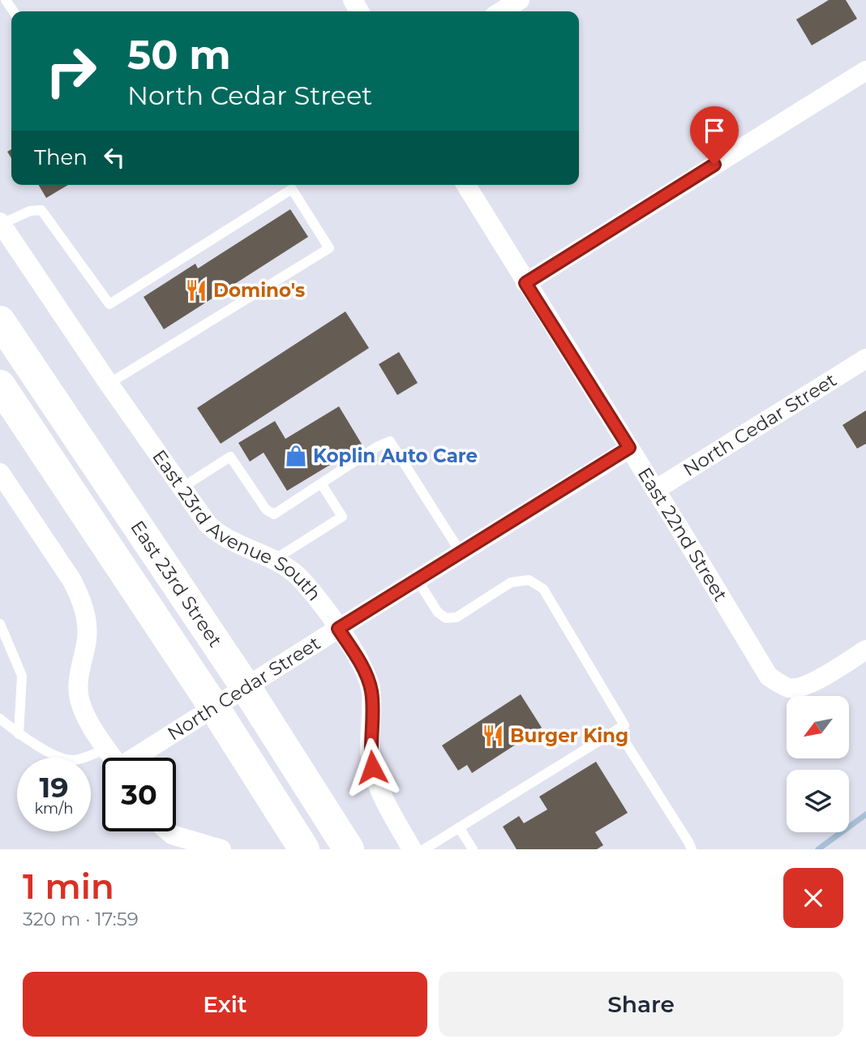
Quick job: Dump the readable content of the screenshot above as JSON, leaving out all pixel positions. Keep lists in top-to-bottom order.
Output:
{
  "streets": {
    "main road": ["East 23rd Street"],
    "street": ["North Cedar Street", "East 23rd Avenue South", "East 22nd Street"]
  },
  "crossings": [
    ["North Cedar Street", "East 23rd Avenue South"],
    ["North Cedar Street", "East 22nd Street"],
    ["North Cedar Street", "East 23rd Street"]
  ],
  "places": {
    "restaurant": ["Domino's", "Burger King"],
    "shop": ["Koplin Auto Care"]
  },
  "north": "bottom left",
  "page": {
    "turn": ["50 m", "North Cedar Street"],
    "then": "Then",
    "speed": "19 km/h",
    "limit": "30",
    "heading": ["1 min", "320 m · 17:59"],
    "buttons": ["Exit", "Share"]
  }
}
